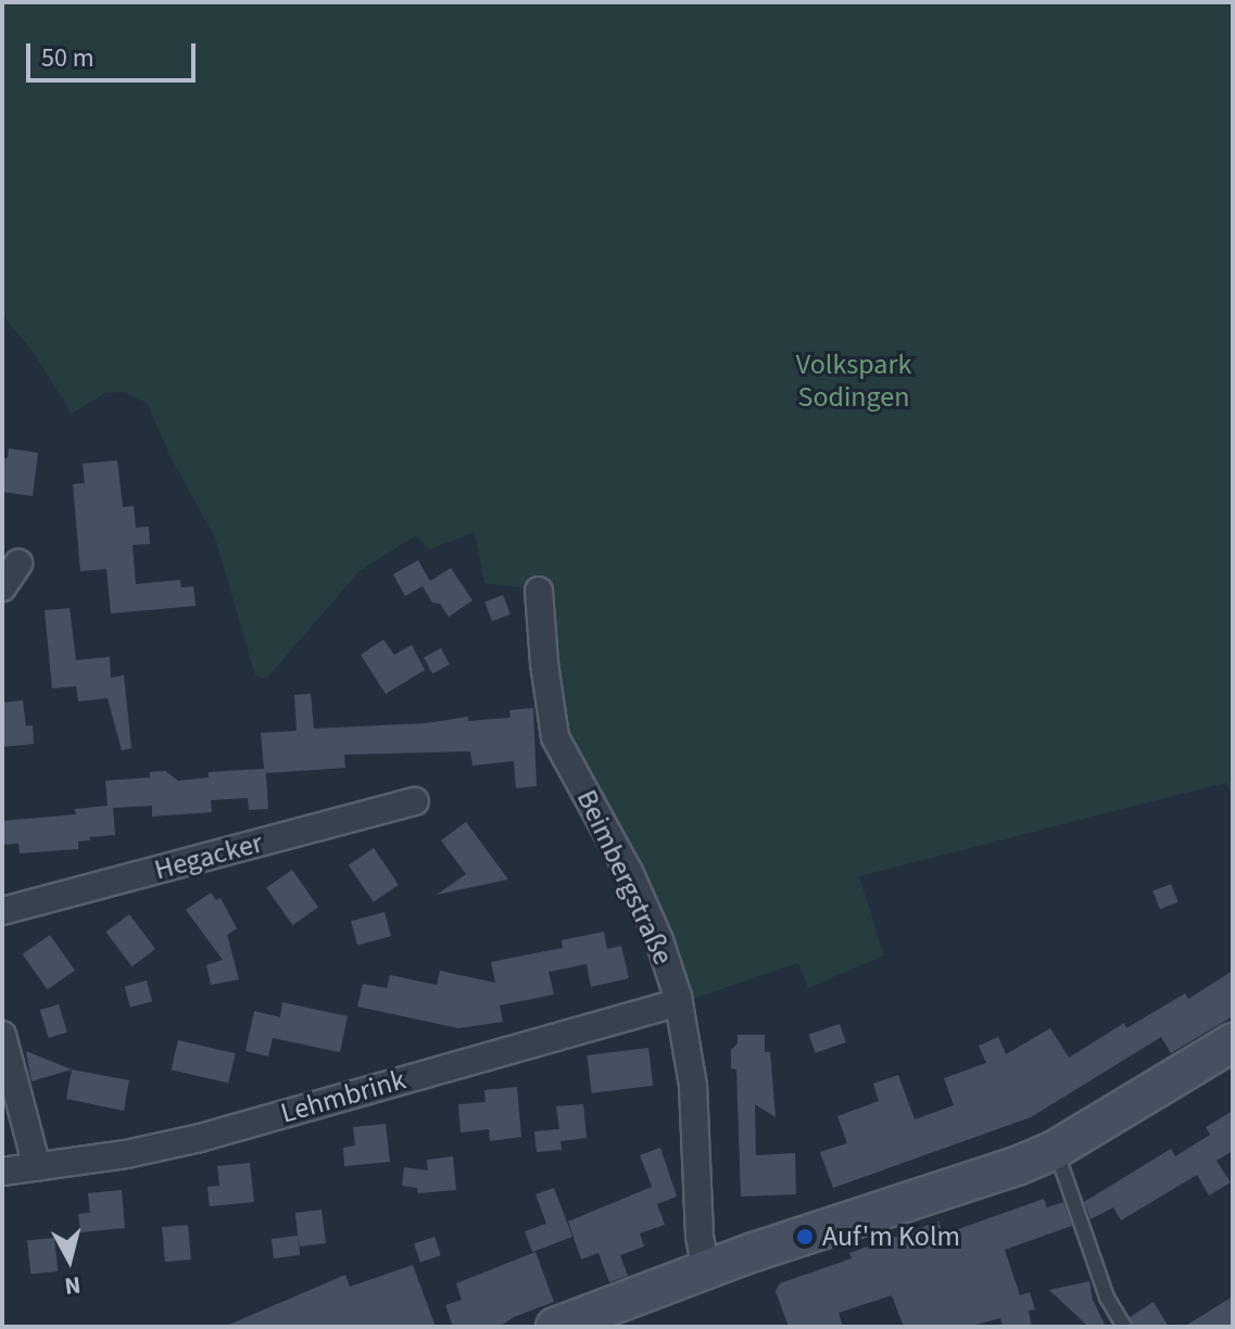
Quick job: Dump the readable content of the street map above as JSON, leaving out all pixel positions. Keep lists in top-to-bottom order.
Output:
{
  "streets": {
    "street": ["Hegacker", "Beimbergstraße", "Lehmbrink"]
  },
  "crossings": [
    ["Beimbergstraße", "Lehmbrink"]
  ],
  "parks": ["Volkspark Sodingen"],
  "places": ["Auf'm Kolm"],
  "scale_bar": "50 m",
  "north": "bottom"
}
